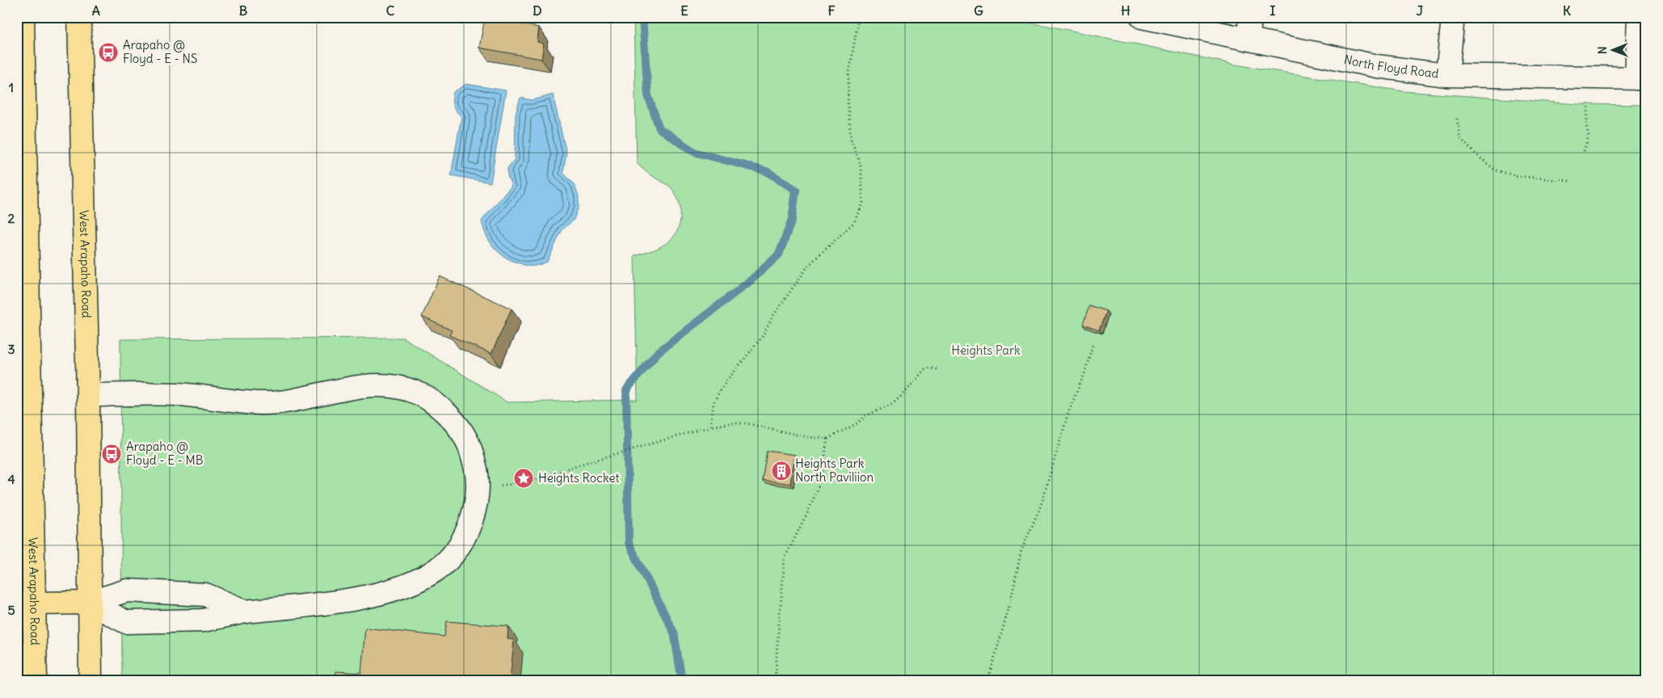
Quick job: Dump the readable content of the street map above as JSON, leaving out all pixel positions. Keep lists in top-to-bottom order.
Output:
{
  "streets": {
    "main road": ["West Arapaho Road"],
    "street": ["North Floyd Road"]
  },
  "parks": ["Heights Park"],
  "places": {
    "bus stop": ["Arapaho @ Floyd - E - NS", "Arapaho @ Floyd - E - MB"],
    "building": ["Heights Park North Paviliion"],
    "place": ["Heights Rocket"]
  },
  "north": "left",
  "grid": {
    "columns": [
      "A",
      "B",
      "C",
      "D",
      "E",
      "F",
      "G",
      "H",
      "I",
      "J",
      "K"
    ],
    "rows": [
      "1",
      "2",
      "3",
      "4",
      "5"
    ]
  }
}
